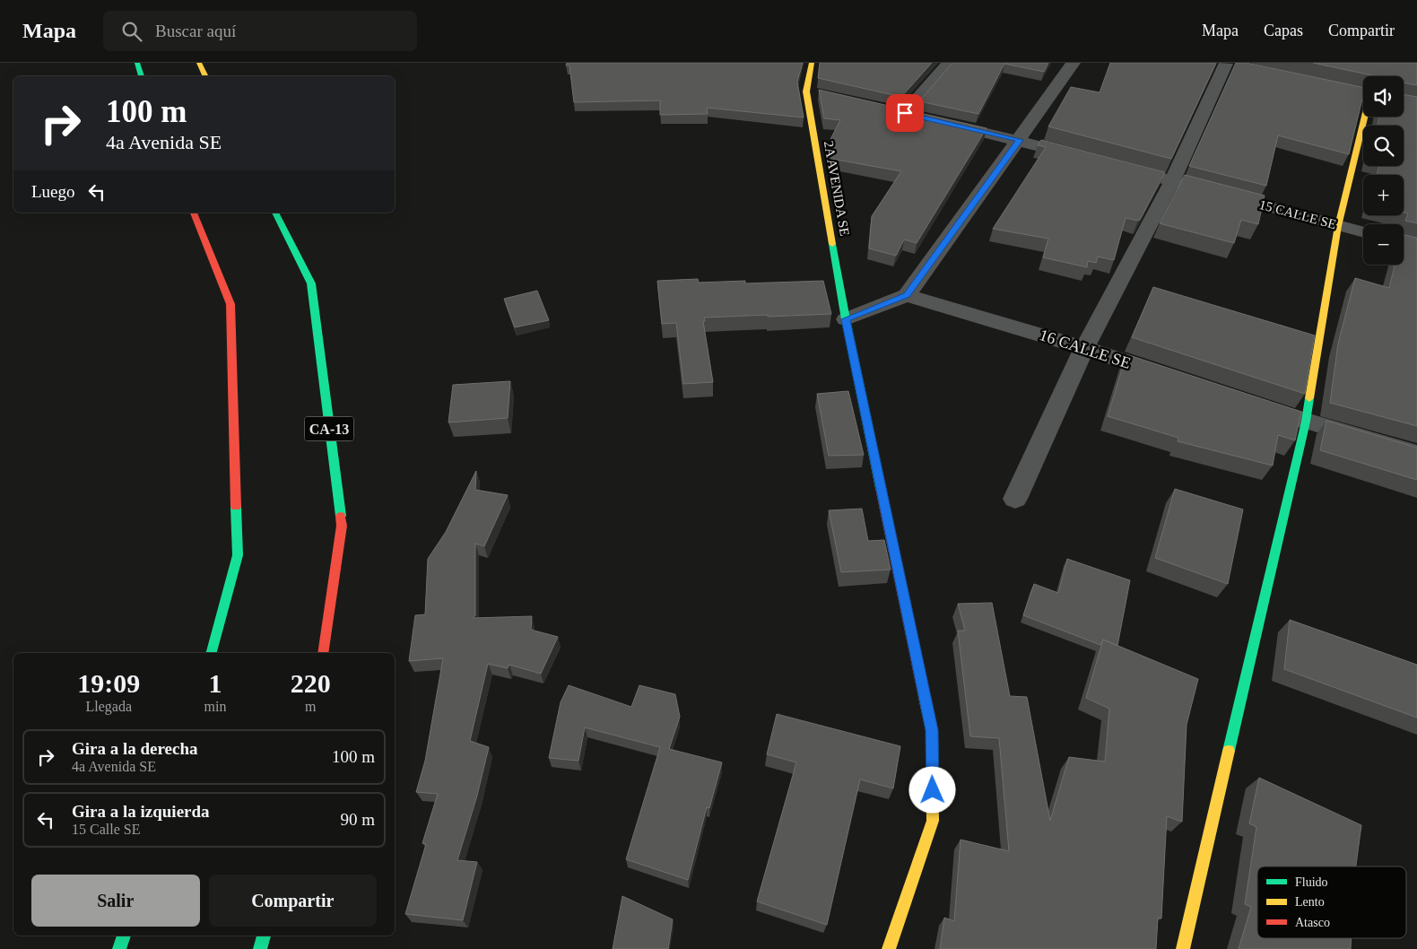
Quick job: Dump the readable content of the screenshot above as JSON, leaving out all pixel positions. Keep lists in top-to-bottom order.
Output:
{
  "streets": {
    "main road": ["2A AVENIDA SE", "CA-13"],
    "street": ["15 CALLE SE", "16 CALLE SE"]
  },
  "legend": ["Fluido", "Lento", "Atasco"],
  "page": {
    "header": "Mapa",
    "search": "Buscar aquí",
    "nav": ["Mapa", "Capas", "Compartir"],
    "map_buttons": ["+", "−"],
    "turn": ["100 m", "4a Avenida SE"],
    "then": "Luego",
    "eta": [
      "19:09",
      "Llegada",
      "1",
      "min",
      "220",
      "m"
    ],
    "list": [
      {
        "name": "Gira a la derecha",
        "note": "4a Avenida SE",
        "value": "100 m"
      },
      {
        "name": "Gira a la izquierda",
        "note": "15 Calle SE",
        "value": "90 m"
      }
    ],
    "buttons": ["Salir", "Compartir"]
  }
}
